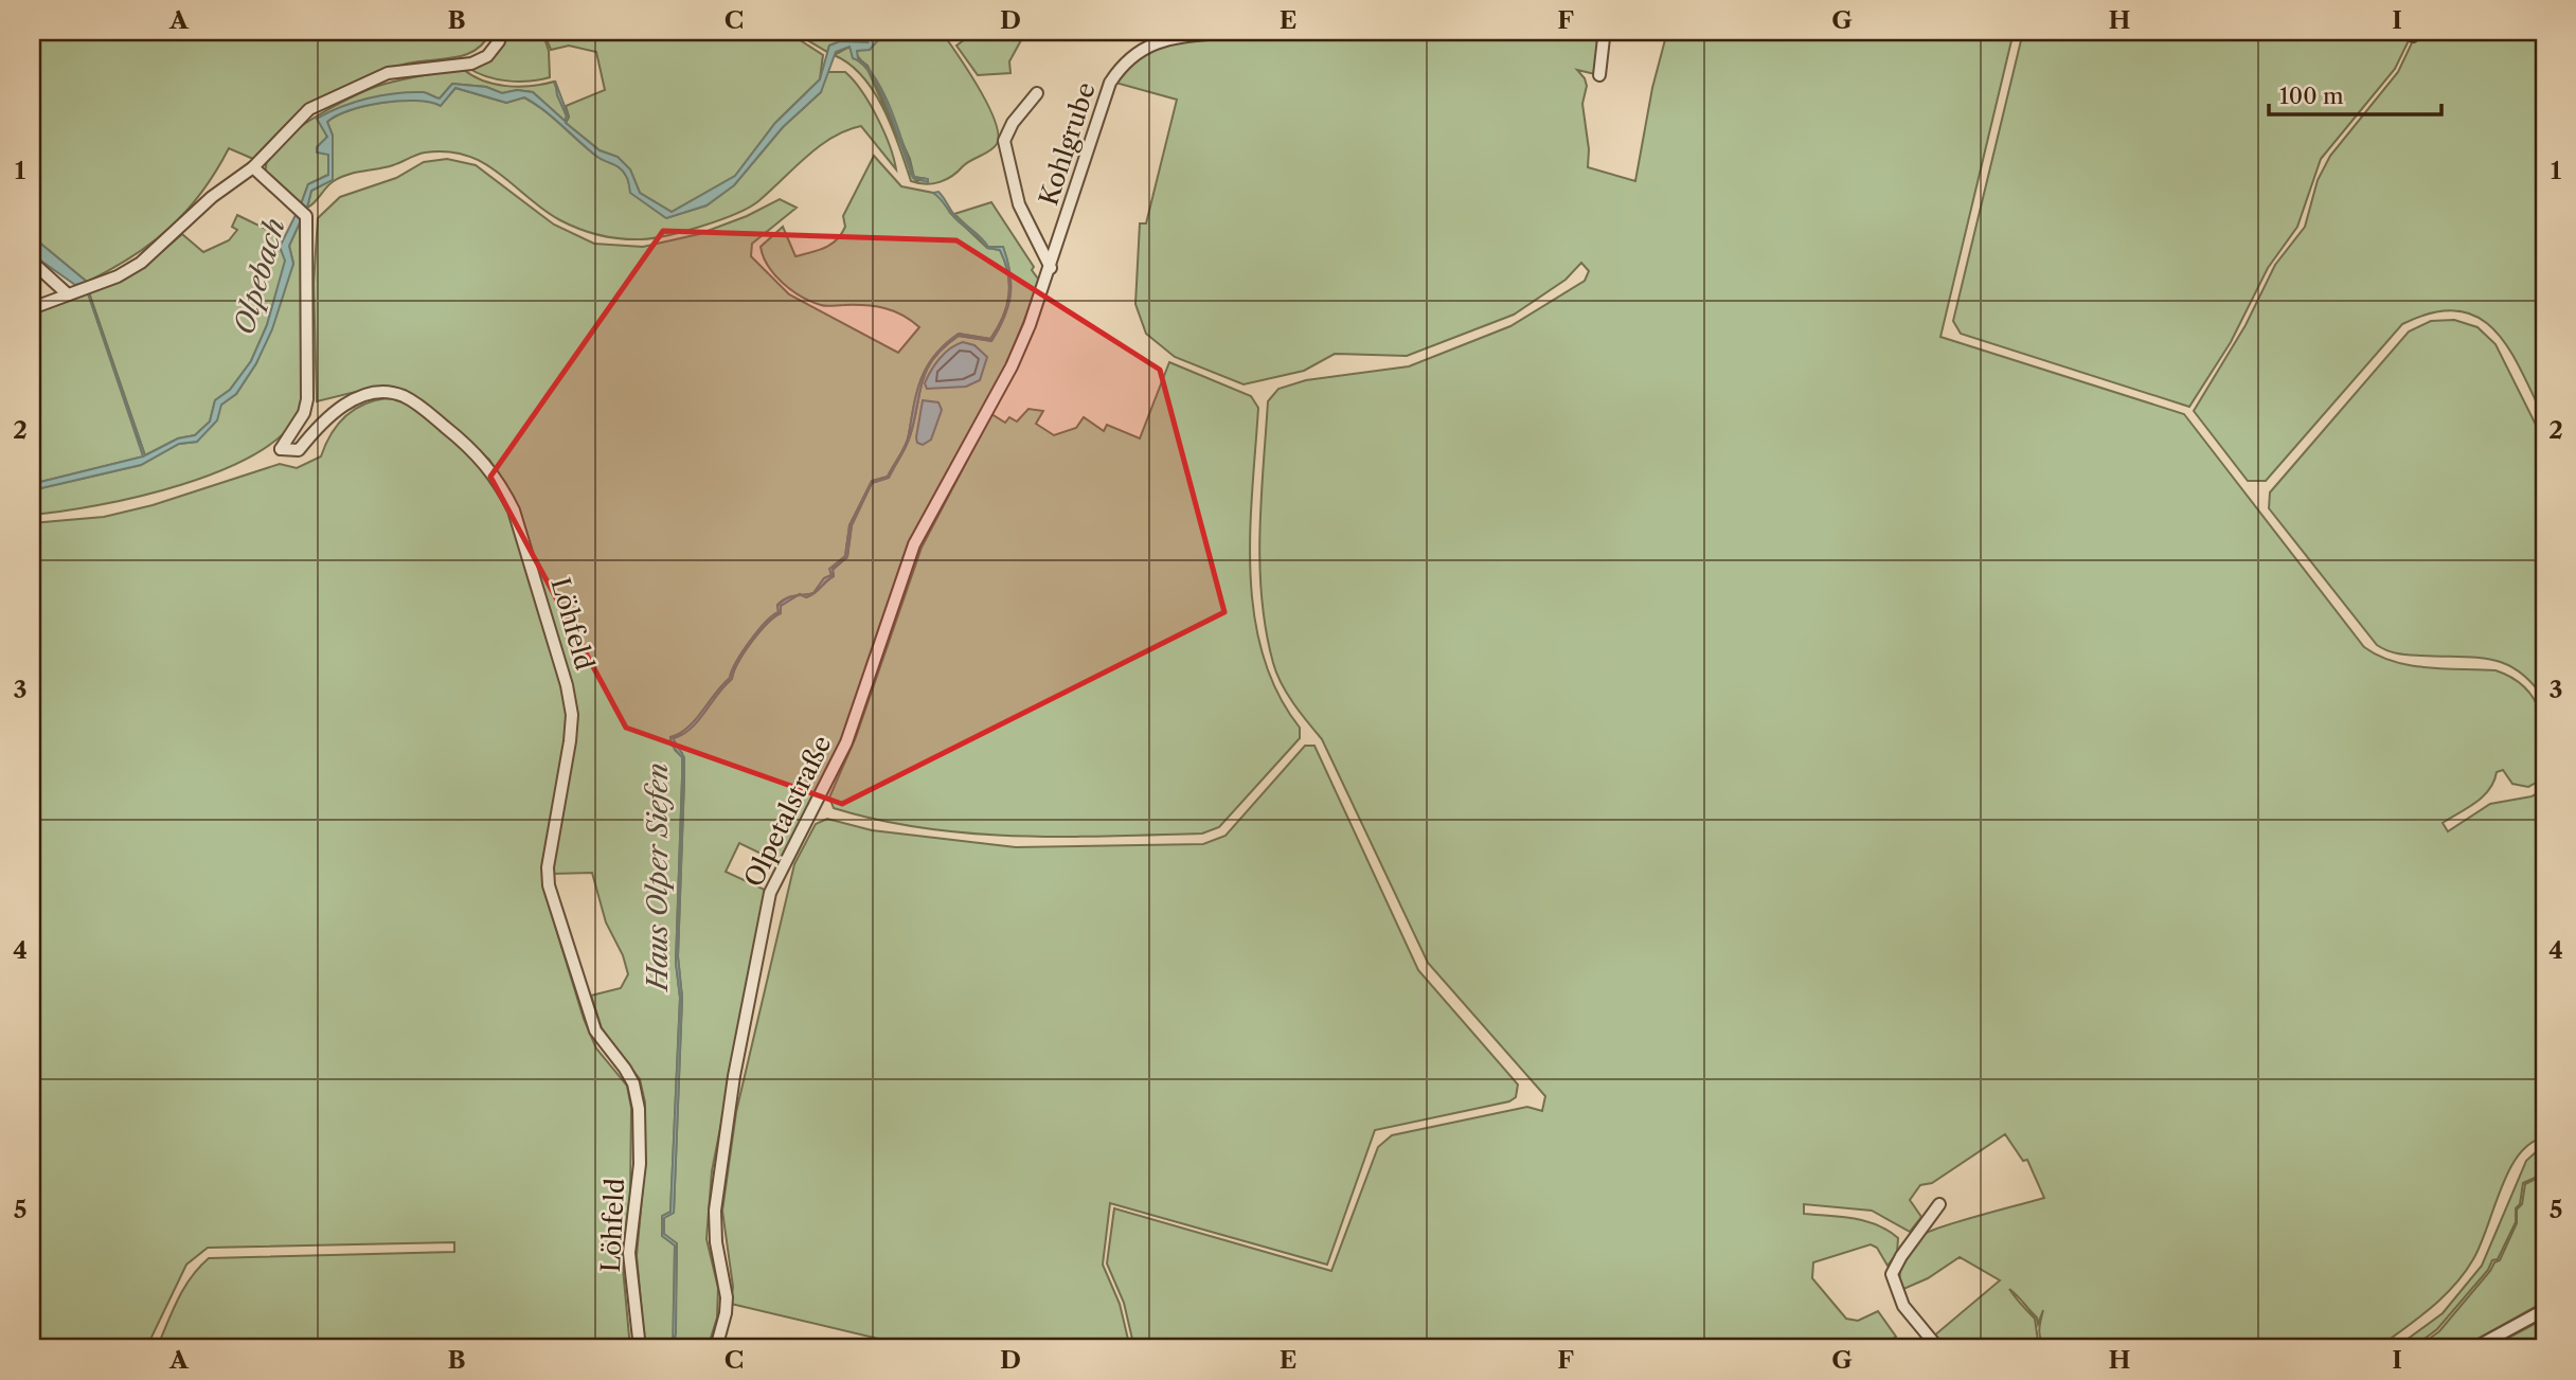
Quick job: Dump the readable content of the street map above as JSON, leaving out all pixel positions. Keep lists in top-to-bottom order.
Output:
{
  "streets": {
    "street": ["Kohlgrube", "Löhfeld", "Olpetalstraße"]
  },
  "crossings": [
    ["Kohlgrube", "Olpetalstraße"]
  ],
  "water": ["Olpebach", "Haus Olper Siefen"],
  "scale_bar": "100 m",
  "grid": {
    "columns": [
      "A",
      "B",
      "C",
      "D",
      "E",
      "F",
      "G",
      "H",
      "I"
    ],
    "rows": [
      "1",
      "2",
      "3",
      "4",
      "5"
    ]
  }
}
